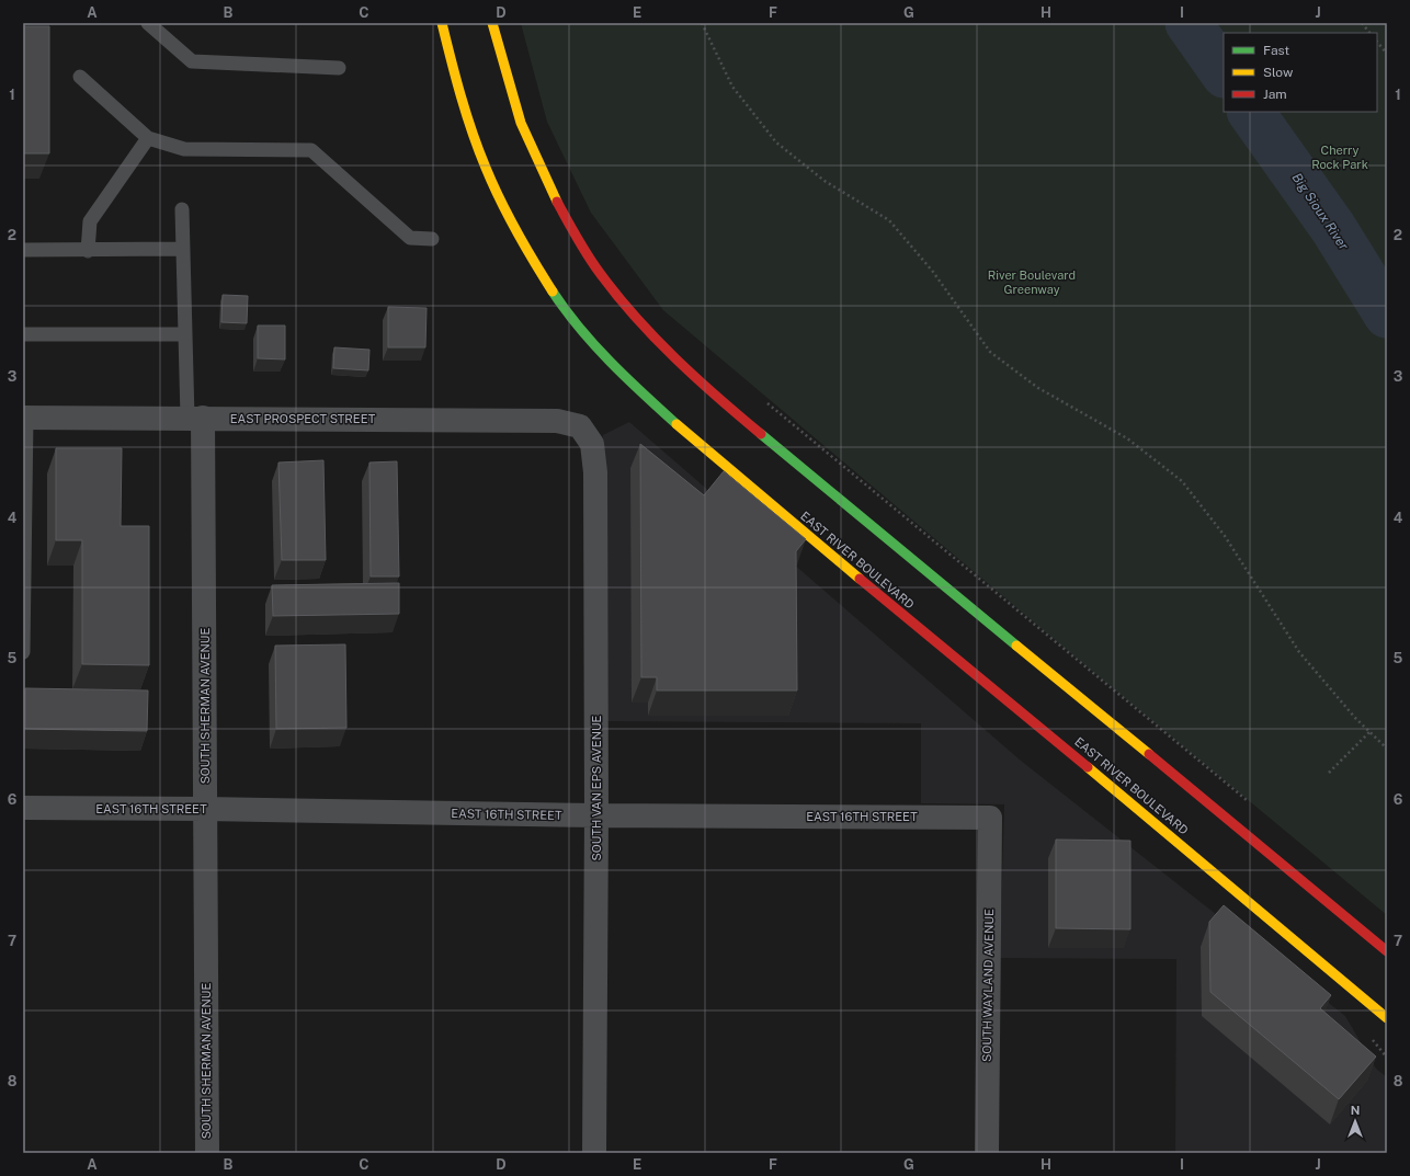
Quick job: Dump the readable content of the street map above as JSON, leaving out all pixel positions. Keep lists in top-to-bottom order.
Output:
{
  "streets": {
    "main road": ["EAST RIVER BOULEVARD"],
    "street": [
      "EAST PROSPECT STREET",
      "SOUTH SHERMAN AVENUE",
      "SOUTH VAN EPS AVENUE",
      "EAST 16TH STREET",
      "SOUTH WAYLAND AVENUE"
    ]
  },
  "crossings": [
    ["EAST PROSPECT STREET", "SOUTH SHERMAN AVENUE"],
    ["EAST PROSPECT STREET", "SOUTH VAN EPS AVENUE"],
    ["SOUTH SHERMAN AVENUE", "EAST 16TH STREET"],
    ["SOUTH VAN EPS AVENUE", "EAST 16TH STREET"],
    ["EAST 16TH STREET", "SOUTH WAYLAND AVENUE"]
  ],
  "water": ["Big Sioux River"],
  "parks": ["Cherry Rock Park", "River Boulevard Greenway"],
  "legend": ["Fast", "Slow", "Jam"],
  "north": "top",
  "grid": {
    "columns": [
      "A",
      "B",
      "C",
      "D",
      "E",
      "F",
      "G",
      "H",
      "I",
      "J"
    ],
    "rows": [
      "1",
      "2",
      "3",
      "4",
      "5",
      "6",
      "7",
      "8"
    ]
  }
}
